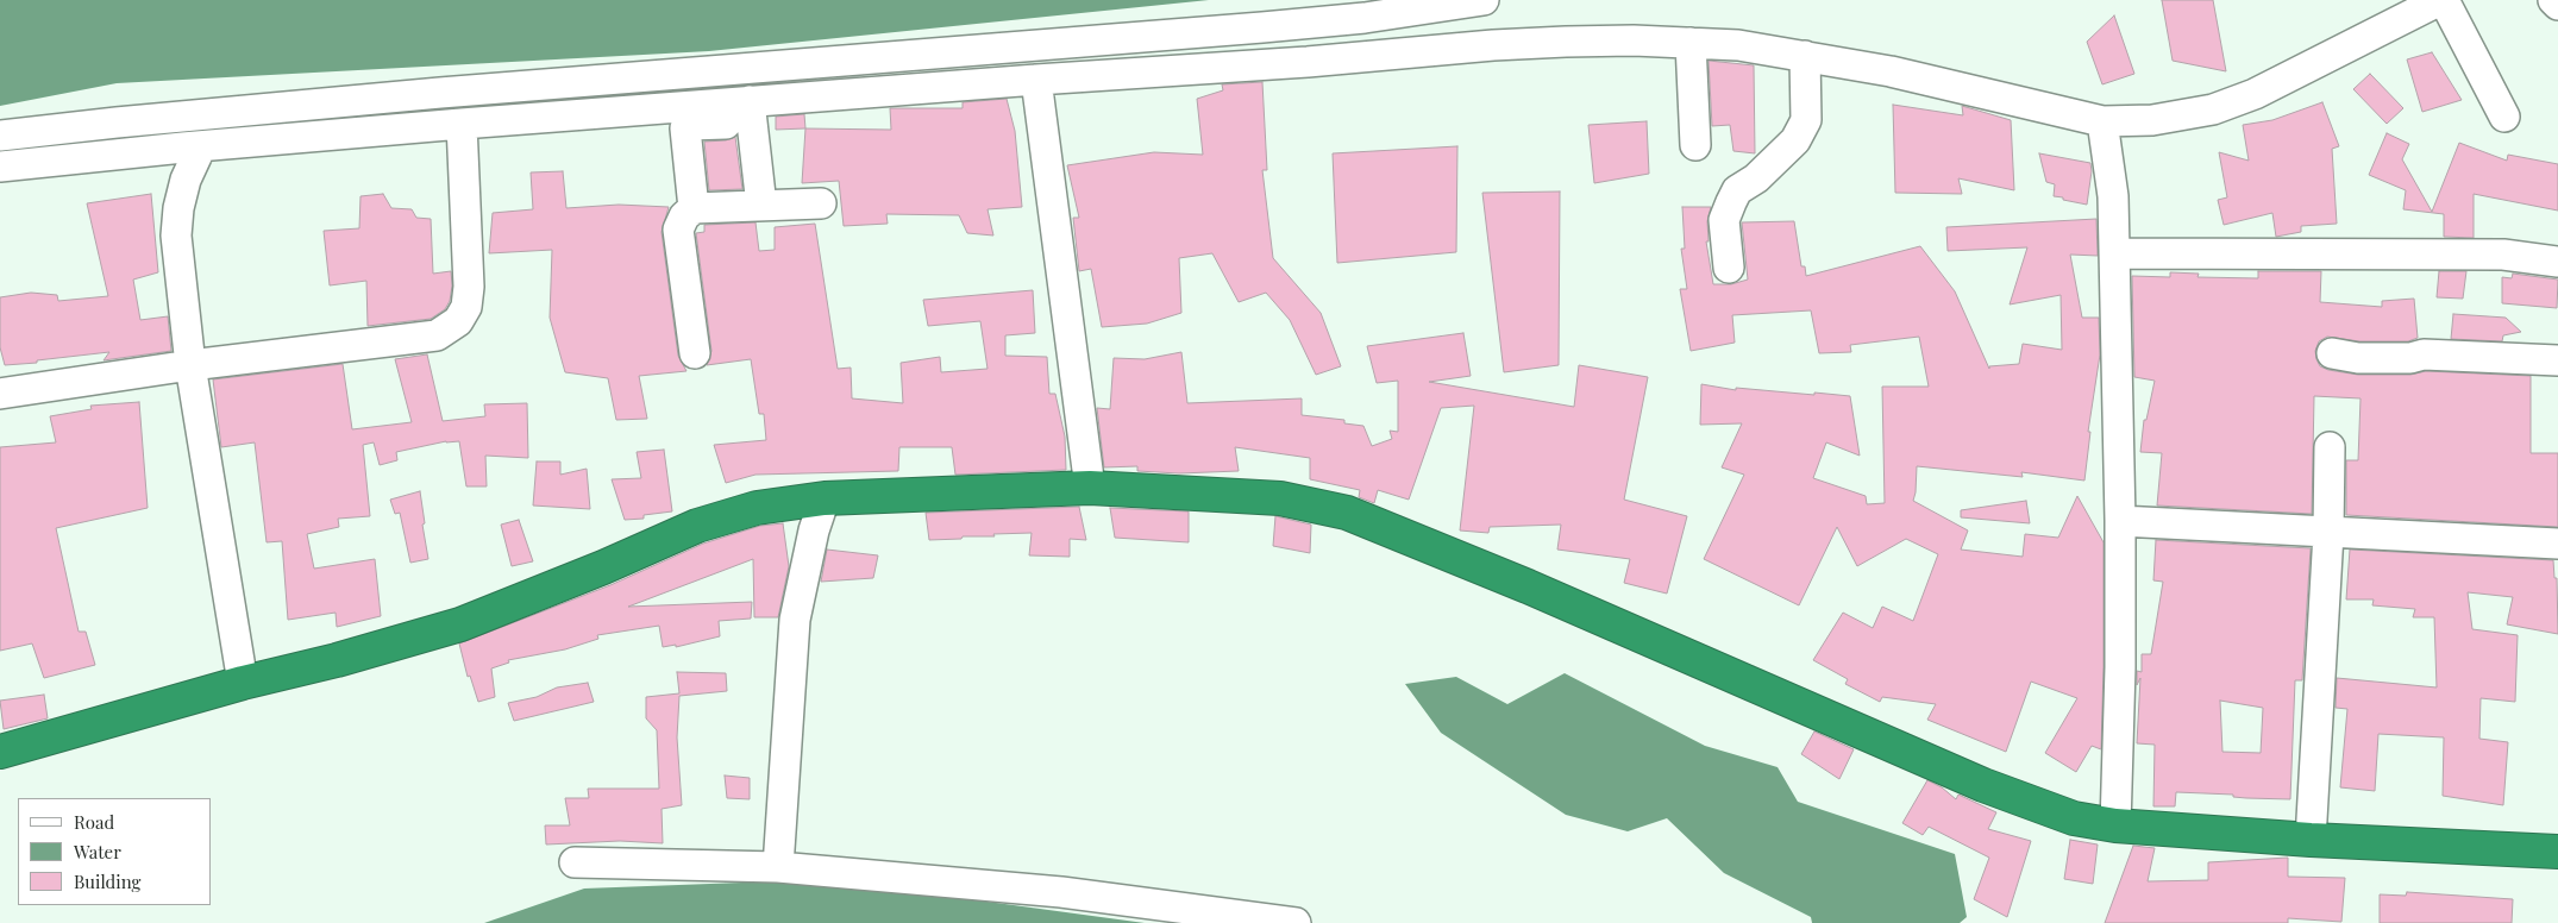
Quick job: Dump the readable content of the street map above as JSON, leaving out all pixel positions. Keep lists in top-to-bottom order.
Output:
{
  "legend": ["Road", "Water", "Building"]
}
